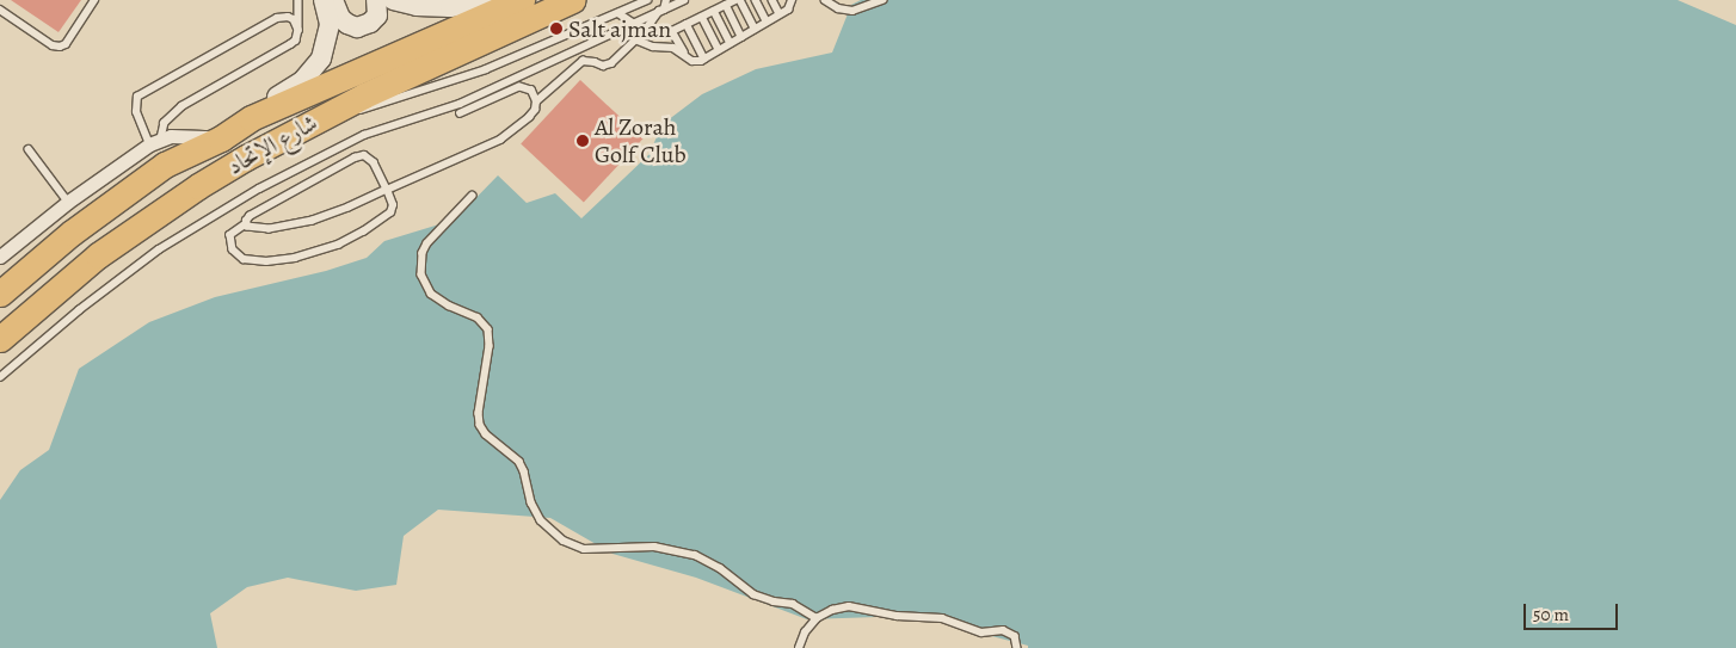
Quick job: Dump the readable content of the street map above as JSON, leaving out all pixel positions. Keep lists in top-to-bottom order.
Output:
{
  "streets": {
    "highway": ["شارع الإتحاد"]
  },
  "places": ["Salt ajman", "Al Zorah Golf Club"],
  "scale_bar": "50 m"
}
